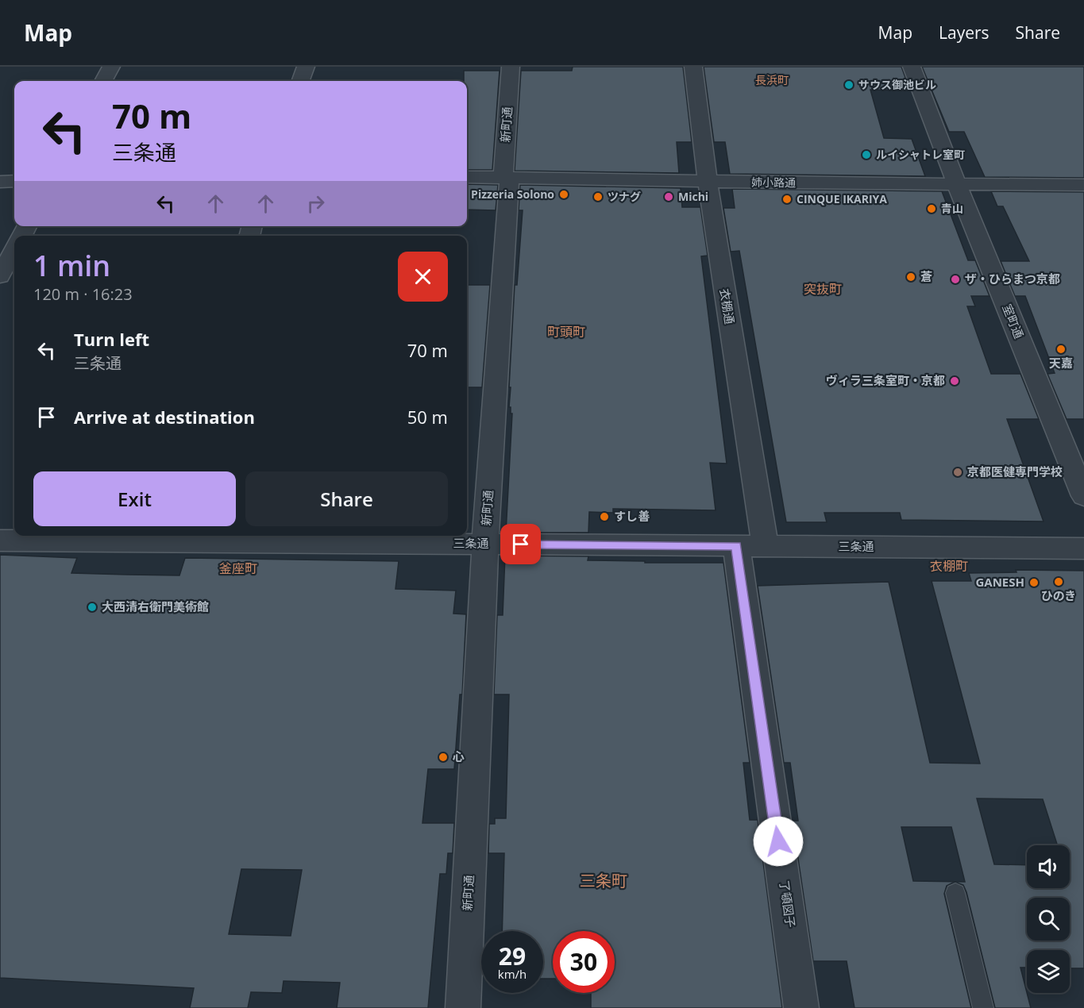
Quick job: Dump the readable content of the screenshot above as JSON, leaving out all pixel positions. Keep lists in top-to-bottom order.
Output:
{
  "streets": {
    "street": [
      "新町通",
      "姉小路通",
      "衣棚通",
      "室町通",
      "三条通",
      "了頓図子"
    ]
  },
  "crossings": [
    ["新町通", "姉小路通"],
    ["新町通", "三条通"],
    ["姉小路通", "衣棚通"],
    ["姉小路通", "室町通"],
    ["衣棚通", "三条通"],
    ["衣棚通", "了頓図子"],
    ["三条通", "了頓図子"]
  ],
  "districts": [
    "長浜町",
    "突抜町",
    "町頭町",
    "衣棚町",
    "釜座町",
    "三条町"
  ],
  "places": [
    "サウス御池ビル",
    "ルイシャトレ室町",
    "Pizzeria Solono",
    "ツナグ",
    "Michi",
    "CINQUE IKARIYA",
    "青山",
    "蒼",
    "ザ・ひらまつ京都",
    "天嘉",
    "ヴィラ三条室町・京都",
    "京都医健専門学校",
    "すし善",
    "ひのき",
    "GANESH",
    "大西清右衛門美術館",
    "心"
  ],
  "page": {
    "header": "Map",
    "nav": ["Map", "Layers", "Share"],
    "turn": ["70 m", "三条通"],
    "heading": ["1 min", "120 m · 16:23"],
    "list": [
      {
        "name": "Turn left",
        "note": "三条通",
        "value": "70 m"
      },
      {
        "name": "Arrive at destination",
        "value": "50 m"
      }
    ],
    "buttons": ["Exit", "Share"],
    "speed": "29 km/h",
    "limit": "30"
  }
}
